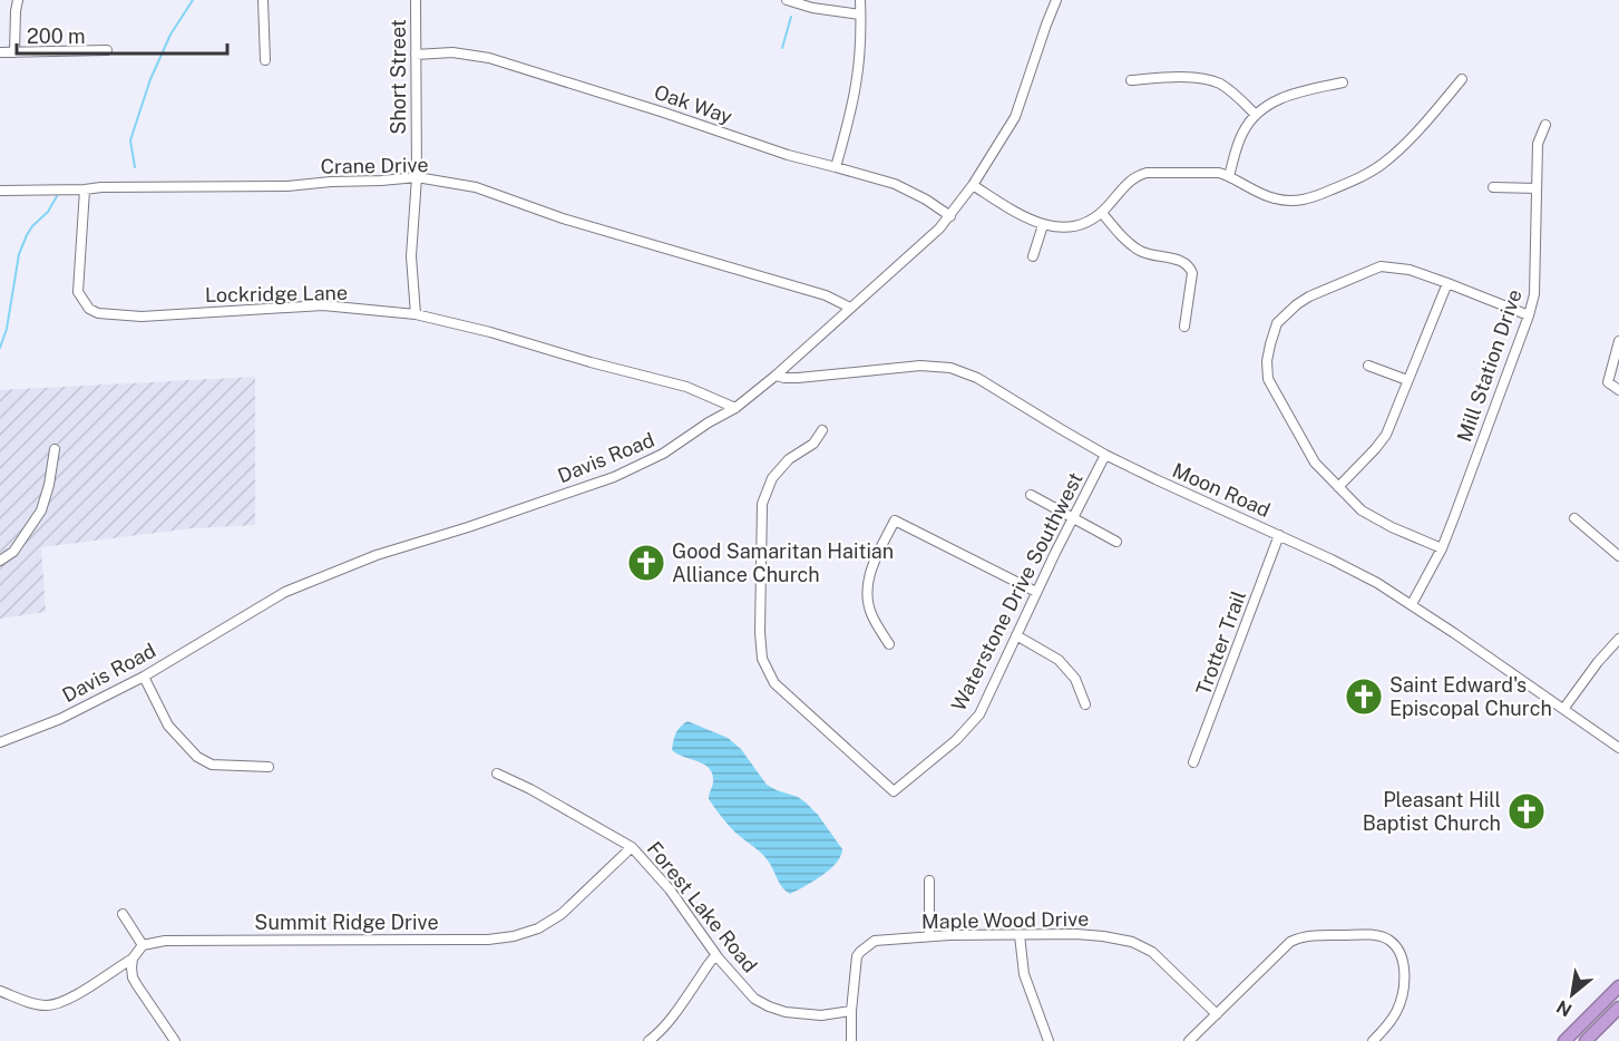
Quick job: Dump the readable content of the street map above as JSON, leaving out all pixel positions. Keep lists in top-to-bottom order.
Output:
{
  "streets": {
    "street": [
      "Short Street",
      "Oak Way",
      "Crane Drive",
      "Lockridge Lane",
      "Mill Station Drive",
      "Davis Road",
      "Moon Road",
      "Waterstone Drive Southwest",
      "Trotter Trail",
      "Forest Lake Road",
      "Maple Wood Drive",
      "Summit Ridge Drive"
    ]
  },
  "crossings": [
    ["Short Street", "Oak Way"],
    ["Short Street", "Crane Drive"],
    ["Short Street", "Lockridge Lane"],
    ["Oak Way", "Davis Road"],
    ["Crane Drive", "Lockridge Lane"],
    ["Crane Drive", "Davis Road"],
    ["Lockridge Lane", "Davis Road"],
    ["Mill Station Drive", "Moon Road"],
    ["Davis Road", "Moon Road"],
    ["Moon Road", "Waterstone Drive Southwest"],
    ["Moon Road", "Trotter Trail"],
    ["Forest Lake Road", "Maple Wood Drive"],
    ["Forest Lake Road", "Summit Ridge Drive"]
  ],
  "places": {
    "church": ["Good Samaritan Haitian Alliance Church", "Saint Edward's Episcopal Church", "Pleasant Hill Baptist Church"]
  },
  "scale_bar": "200 m",
  "north": "bottom left"
}
